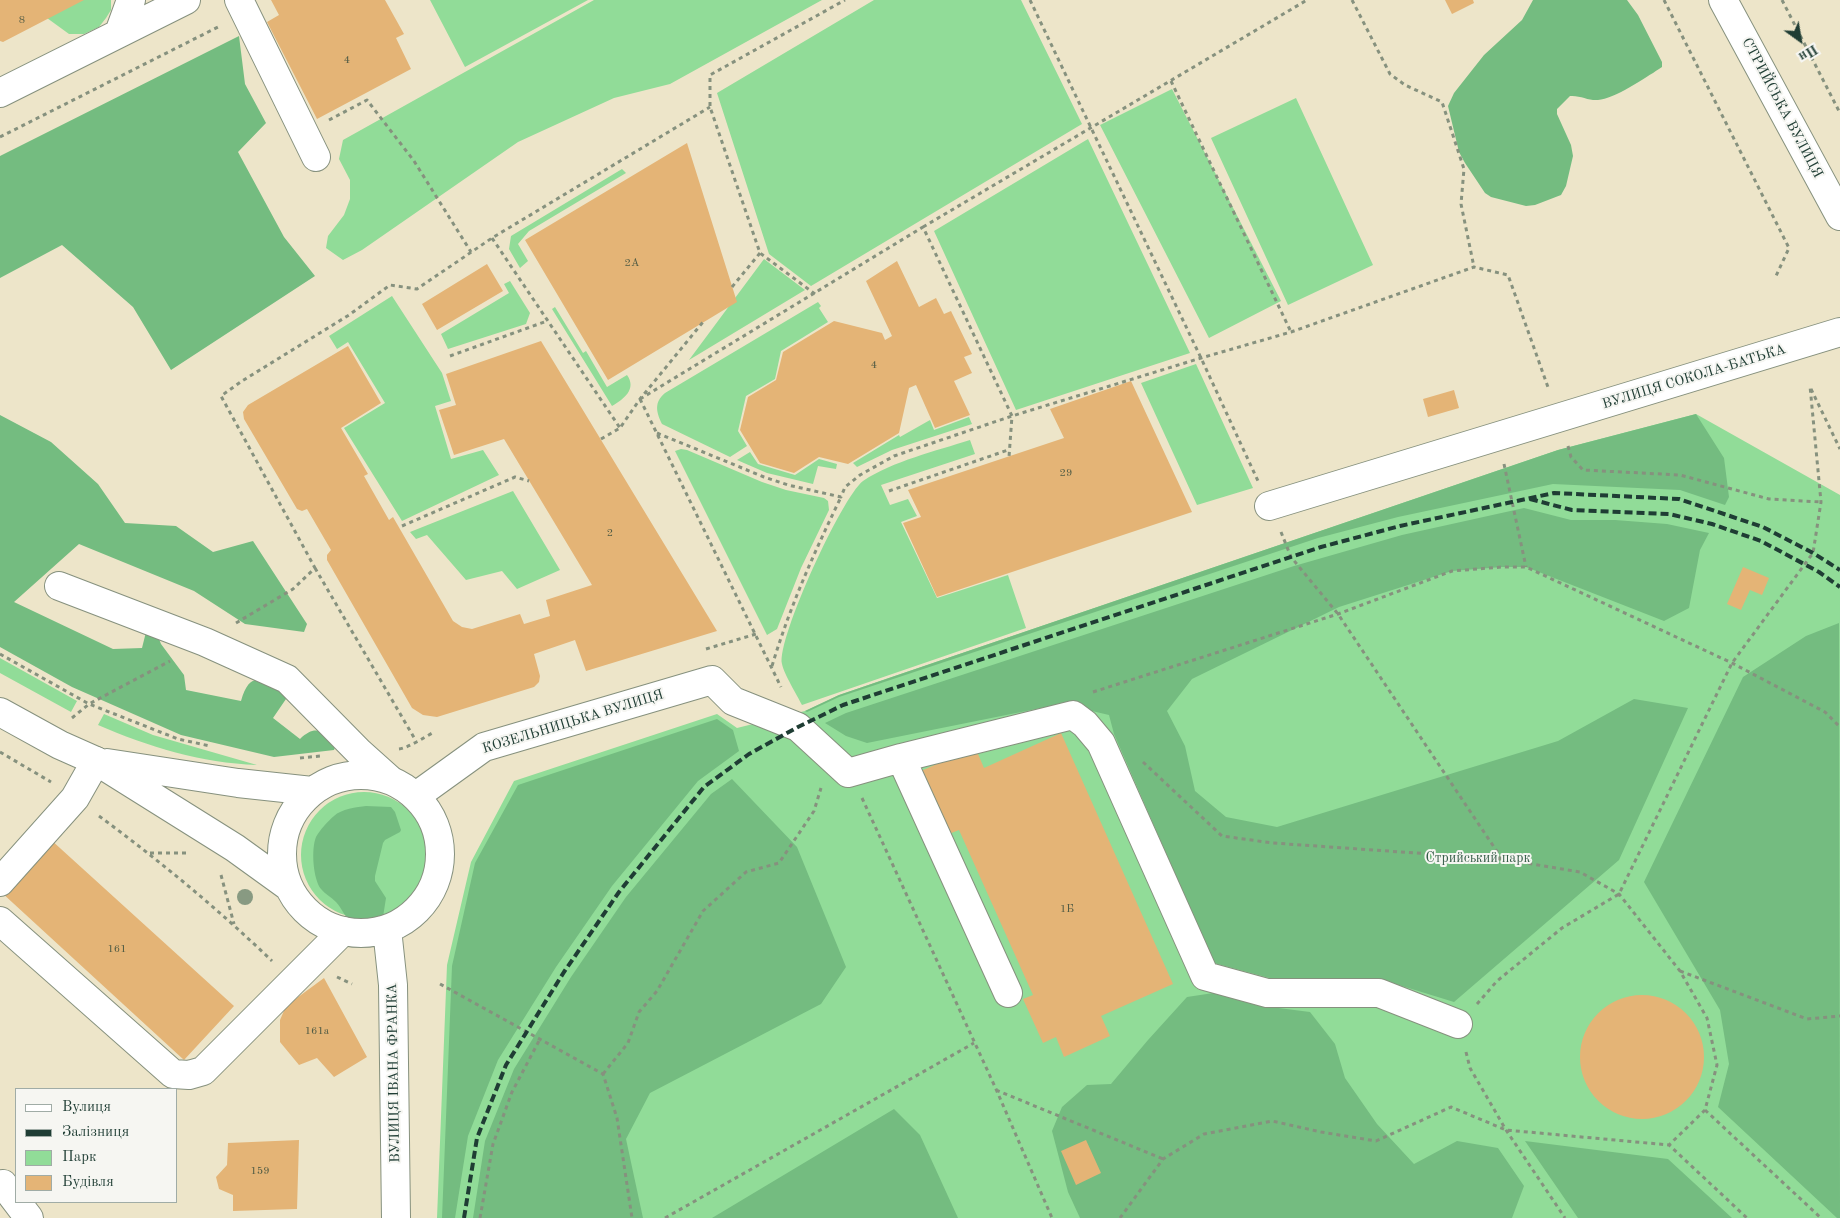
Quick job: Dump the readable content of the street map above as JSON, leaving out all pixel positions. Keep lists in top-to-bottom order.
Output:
{
  "streets": {
    "main road": [
      "СТРИЙСЬКА ВУЛИЦЯ",
      "ВУЛИЦЯ СОКОЛА-БАТЬКА",
      "КОЗЕЛЬНИЦЬКА ВУЛИЦЯ",
      "ВУЛИЦЯ ІВАНА ФРАНКА"
    ]
  },
  "crossings": [
    ["КОЗЕЛЬНИЦЬКА ВУЛИЦЯ", "ВУЛИЦЯ ІВАНА ФРАНКА"]
  ],
  "parks": ["Стрийський парк"],
  "house_numbers": [
    "8",
    "4",
    "2А",
    "4",
    "29",
    "2",
    "1Б",
    "161",
    "161а",
    "159"
  ],
  "legend": [
    "Вулиця",
    "Залізниця",
    "Парк",
    "Будівля"
  ],
  "north": "bottom right"
}
